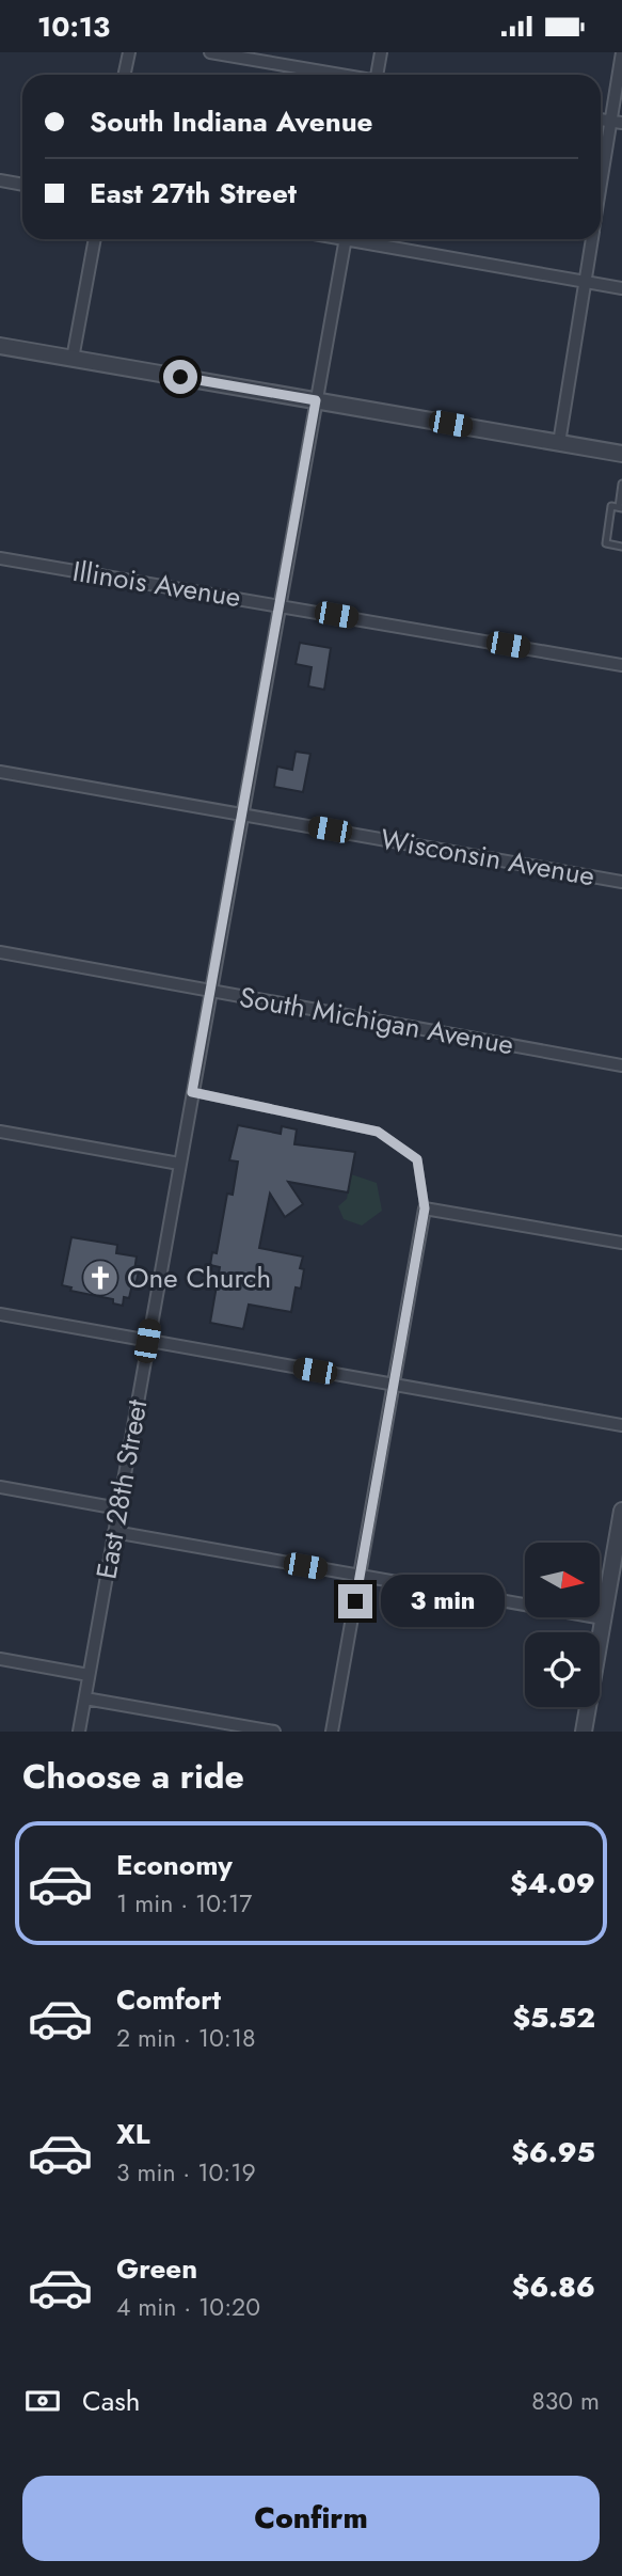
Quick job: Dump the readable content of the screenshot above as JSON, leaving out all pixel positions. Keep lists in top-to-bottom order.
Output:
{
  "streets": {
    "street": [
      "Illinois Avenue",
      "Wisconsin Avenue",
      "South Michigan Avenue",
      "East 28th Street"
    ]
  },
  "crossings": [
    ["Illinois Avenue", "East 28th Street"],
    ["Wisconsin Avenue", "East 28th Street"],
    ["South Michigan Avenue", "East 28th Street"]
  ],
  "places": {
    "church": ["One Church"]
  },
  "north": "right",
  "page": {
    "status": "10:13",
    "banner": ["South Indiana Avenue", "East 27th Street"],
    "bubble": "3 min",
    "heading": "Choose a ride",
    "list": [
      {
        "name": "Economy",
        "note": "1 min · 10:17",
        "value": "$4.09"
      },
      {
        "name": "Comfort",
        "note": "2 min · 10:18",
        "value": "$5.52"
      },
      {
        "name": "XL",
        "note": "3 min · 10:19",
        "value": "$6.95"
      },
      {
        "name": "Green",
        "note": "4 min · 10:20",
        "value": "$6.86"
      }
    ],
    "pay": ["Cash", "830 m"],
    "buttons": "Confirm"
  }
}
